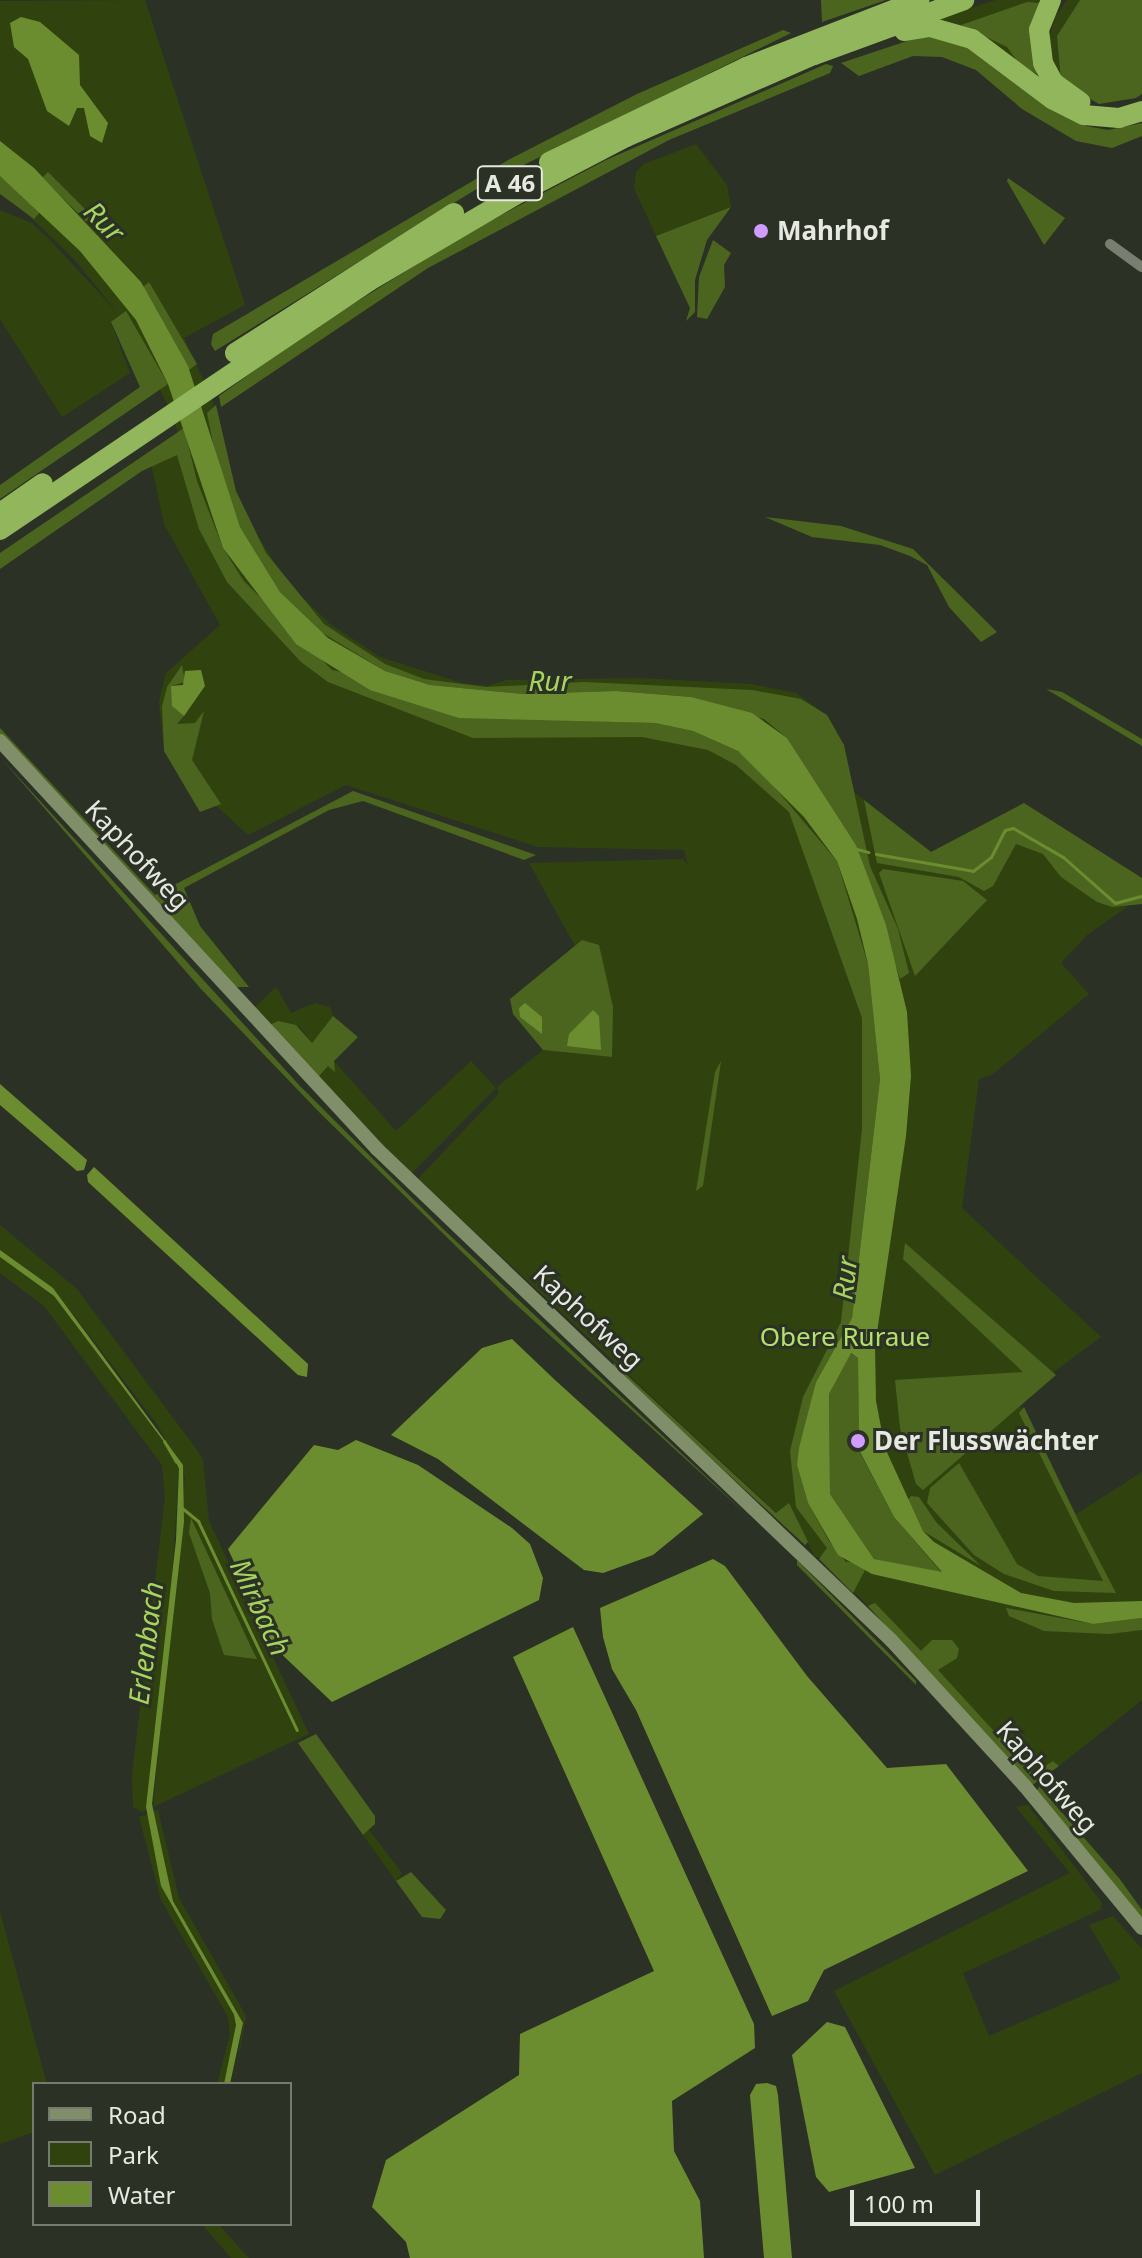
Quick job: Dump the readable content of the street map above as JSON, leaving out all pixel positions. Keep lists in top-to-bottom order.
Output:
{
  "streets": {
    "highway": ["A 46"],
    "main road": ["Kaphofweg"]
  },
  "water": ["Rur", "Mirbach", "Erlenbach"],
  "parks": ["Obere Ruraue"],
  "places": ["Mahrhof", "Der Flusswächter"],
  "legend": ["Road", "Park", "Water"],
  "scale_bar": "100 m"
}
